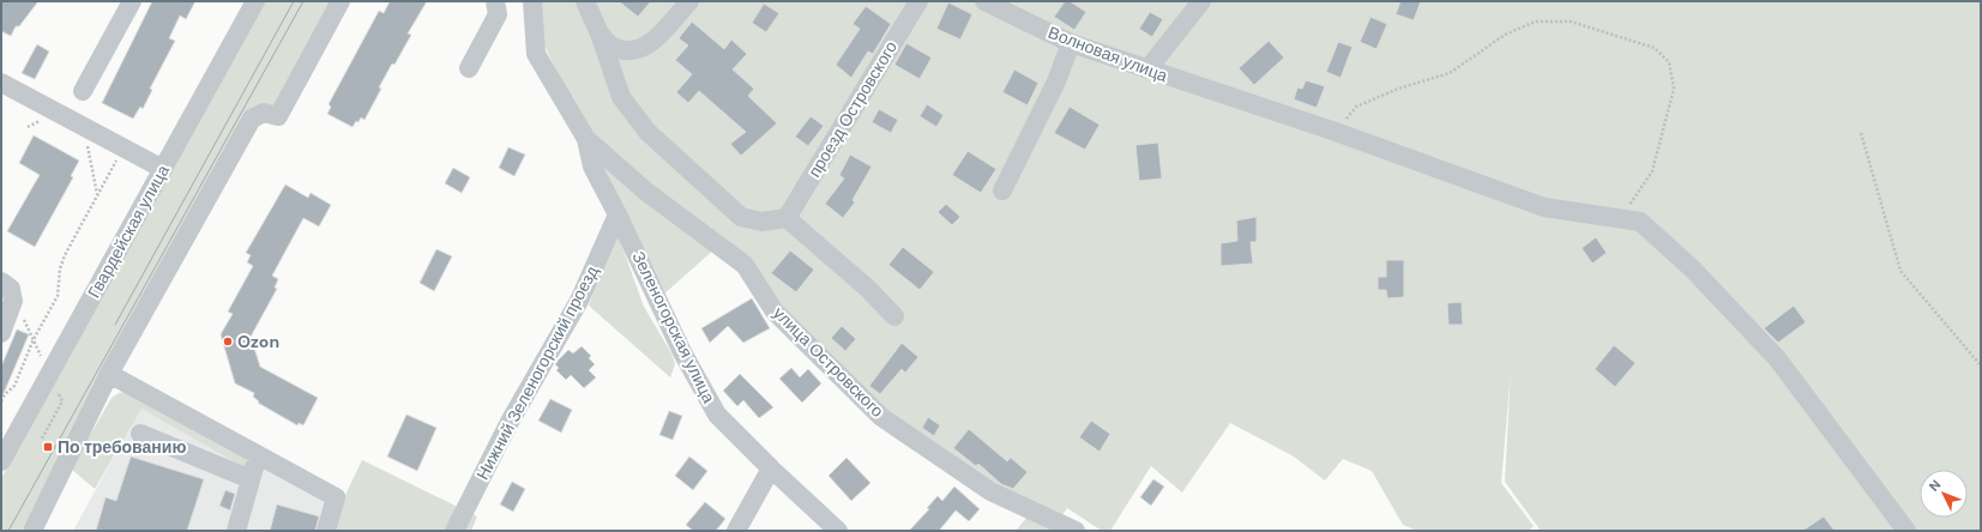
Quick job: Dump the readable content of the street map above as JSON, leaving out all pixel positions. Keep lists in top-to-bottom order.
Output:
{
  "streets": {
    "street": [
      "Волновая улица",
      "проезд Островского",
      "Гвардейская улица",
      "Зеленогорская улица",
      "улица Островского",
      "Нижний Зеленогорский проезд"
    ]
  },
  "crossings": [
    ["Зеленогорская улица", "улица Островского"],
    ["Зеленогорская улица", "Нижний Зеленогорский проезд"]
  ],
  "places": {
    "other": ["Ozon"],
    "transit": ["По требованию"]
  },
  "north": "top left"
}
